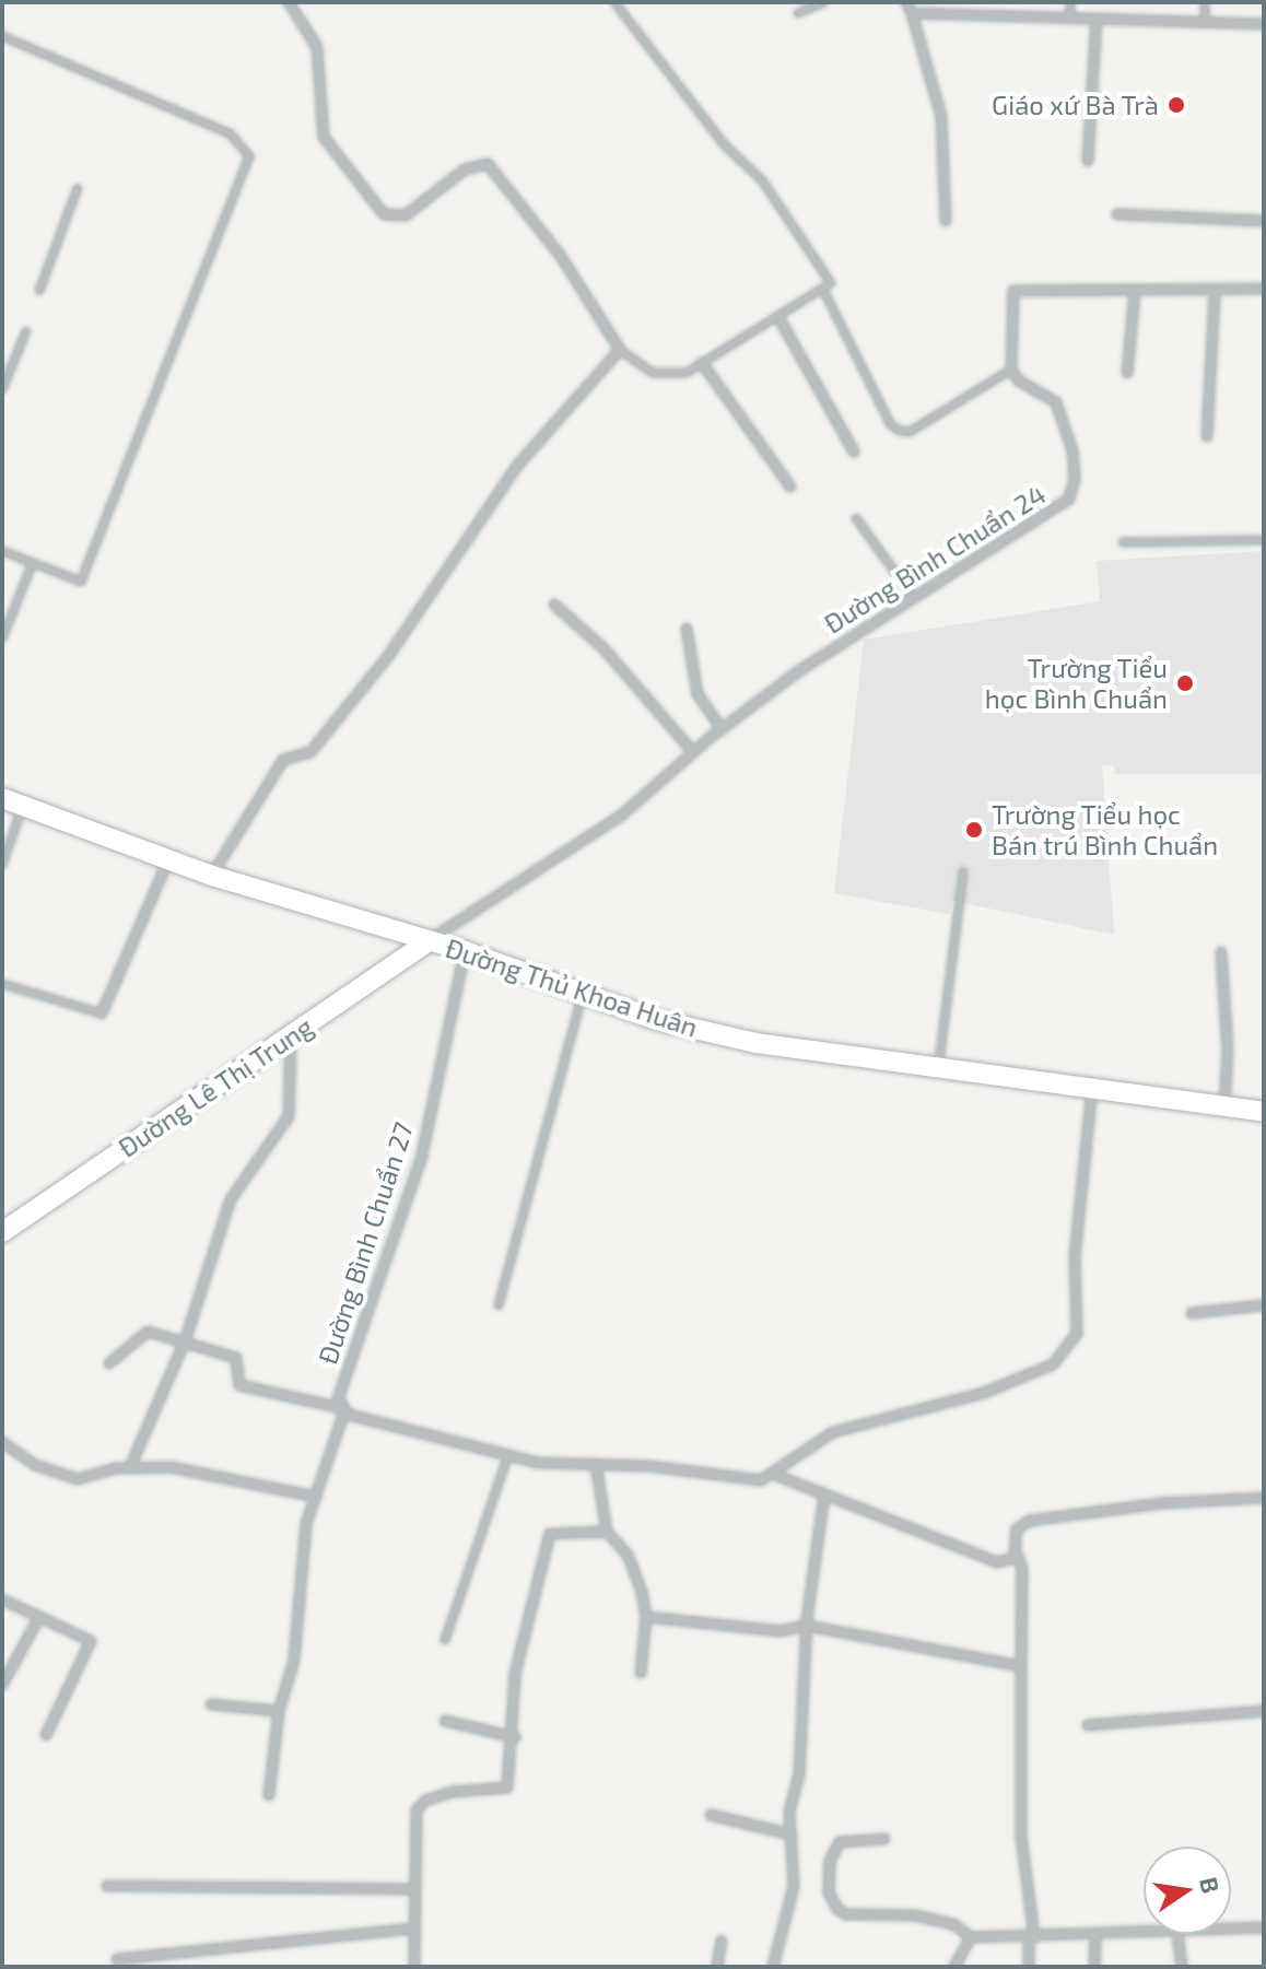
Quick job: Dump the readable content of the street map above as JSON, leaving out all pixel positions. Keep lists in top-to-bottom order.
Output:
{
  "streets": {
    "main road": ["Đường Thủ Khoa Huân", "Đường Lê Thị Trung"],
    "street": ["Đường Bình Chuẩn 24", "Đường Bình Chuẩn 27"]
  },
  "crossings": [
    ["Đường Bình Chuẩn 24", "Đường Thủ Khoa Huân"],
    ["Đường Bình Chuẩn 24", "Đường Lê Thị Trung"],
    ["Đường Thủ Khoa Huân", "Đường Lê Thị Trung"],
    ["Đường Thủ Khoa Huân", "Đường Bình Chuẩn 27"]
  ],
  "places": ["Giáo xứ Bà Trà", "Trường Tiểu học Bình Chuẩn", "Trường Tiểu học Bán trú Bình Chuẩn"],
  "north": "right"
}
